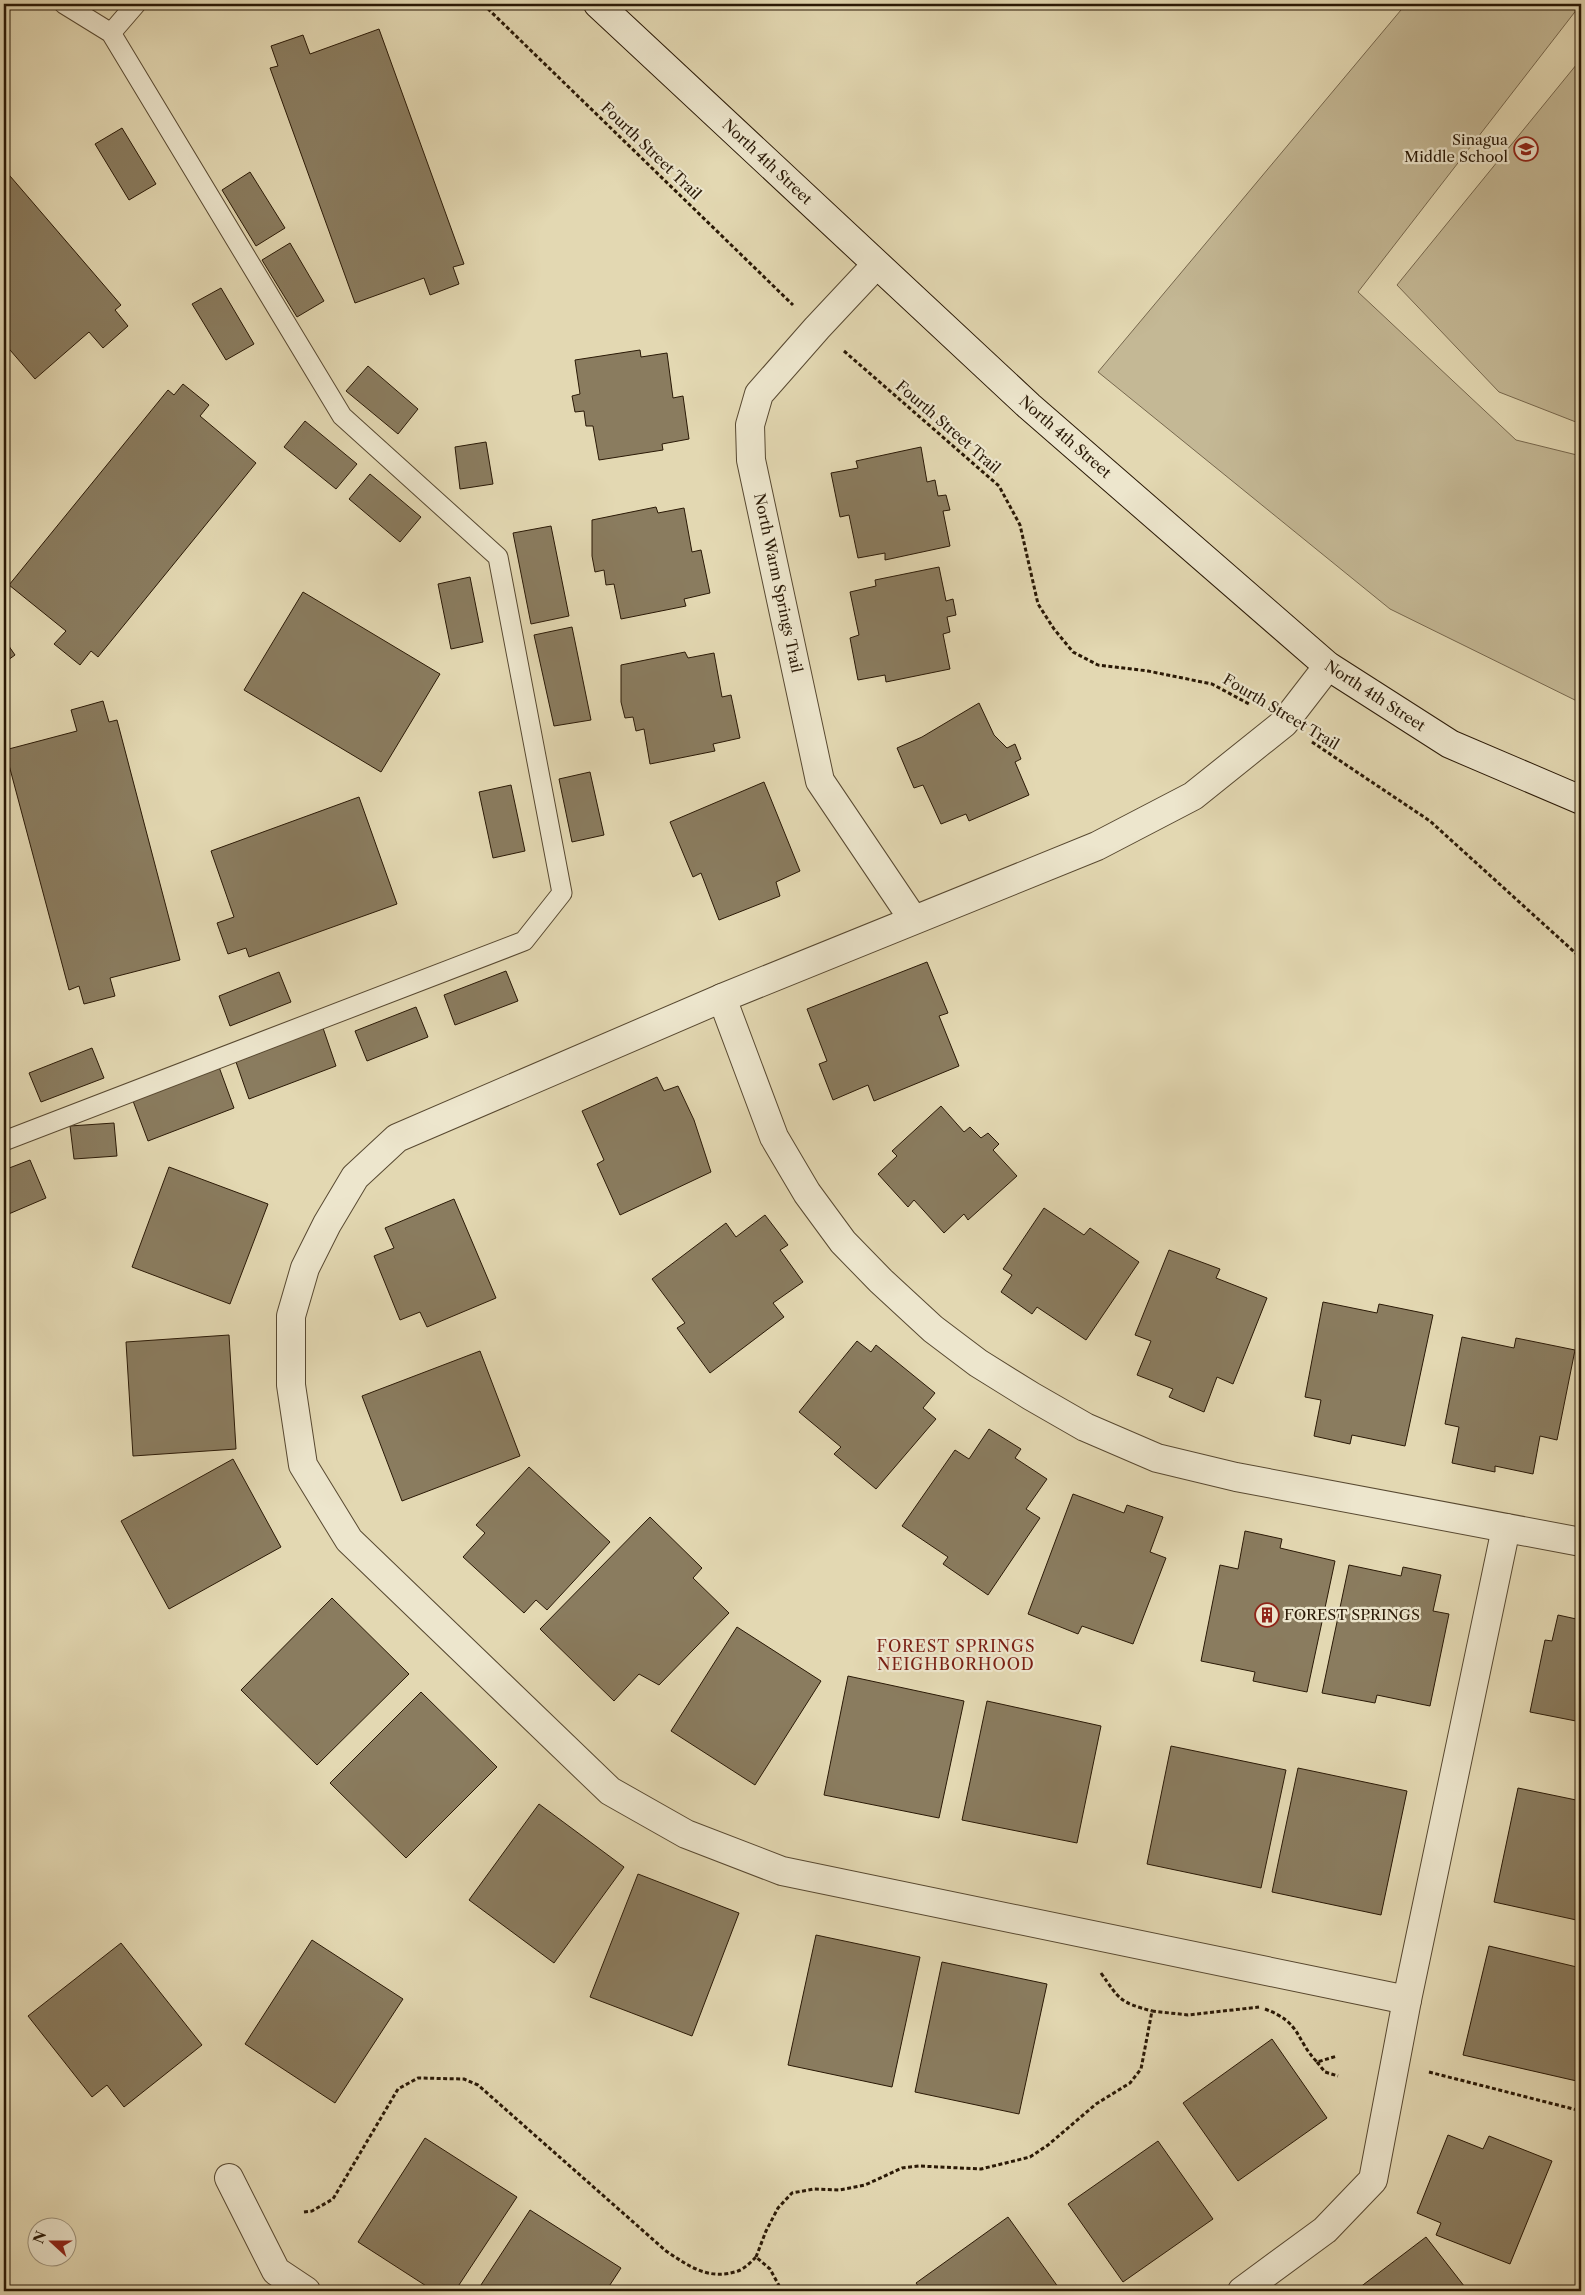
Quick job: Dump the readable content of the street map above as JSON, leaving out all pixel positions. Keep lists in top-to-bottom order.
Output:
{
  "streets": {
    "street": ["North 4th Street", "North Warm Springs Trail"],
    "path": ["Fourth Street Trail"]
  },
  "crossings": [
    ["Fourth Street Trail", "North Warm Springs Trail"],
    ["North 4th Street", "North Warm Springs Trail"]
  ],
  "districts": ["FOREST SPRINGS NEIGHBORHOOD"],
  "places": {
    "school or university": ["Sinagua Middle School"],
    "building": ["FOREST SPRINGS"]
  },
  "north": "left"
}
